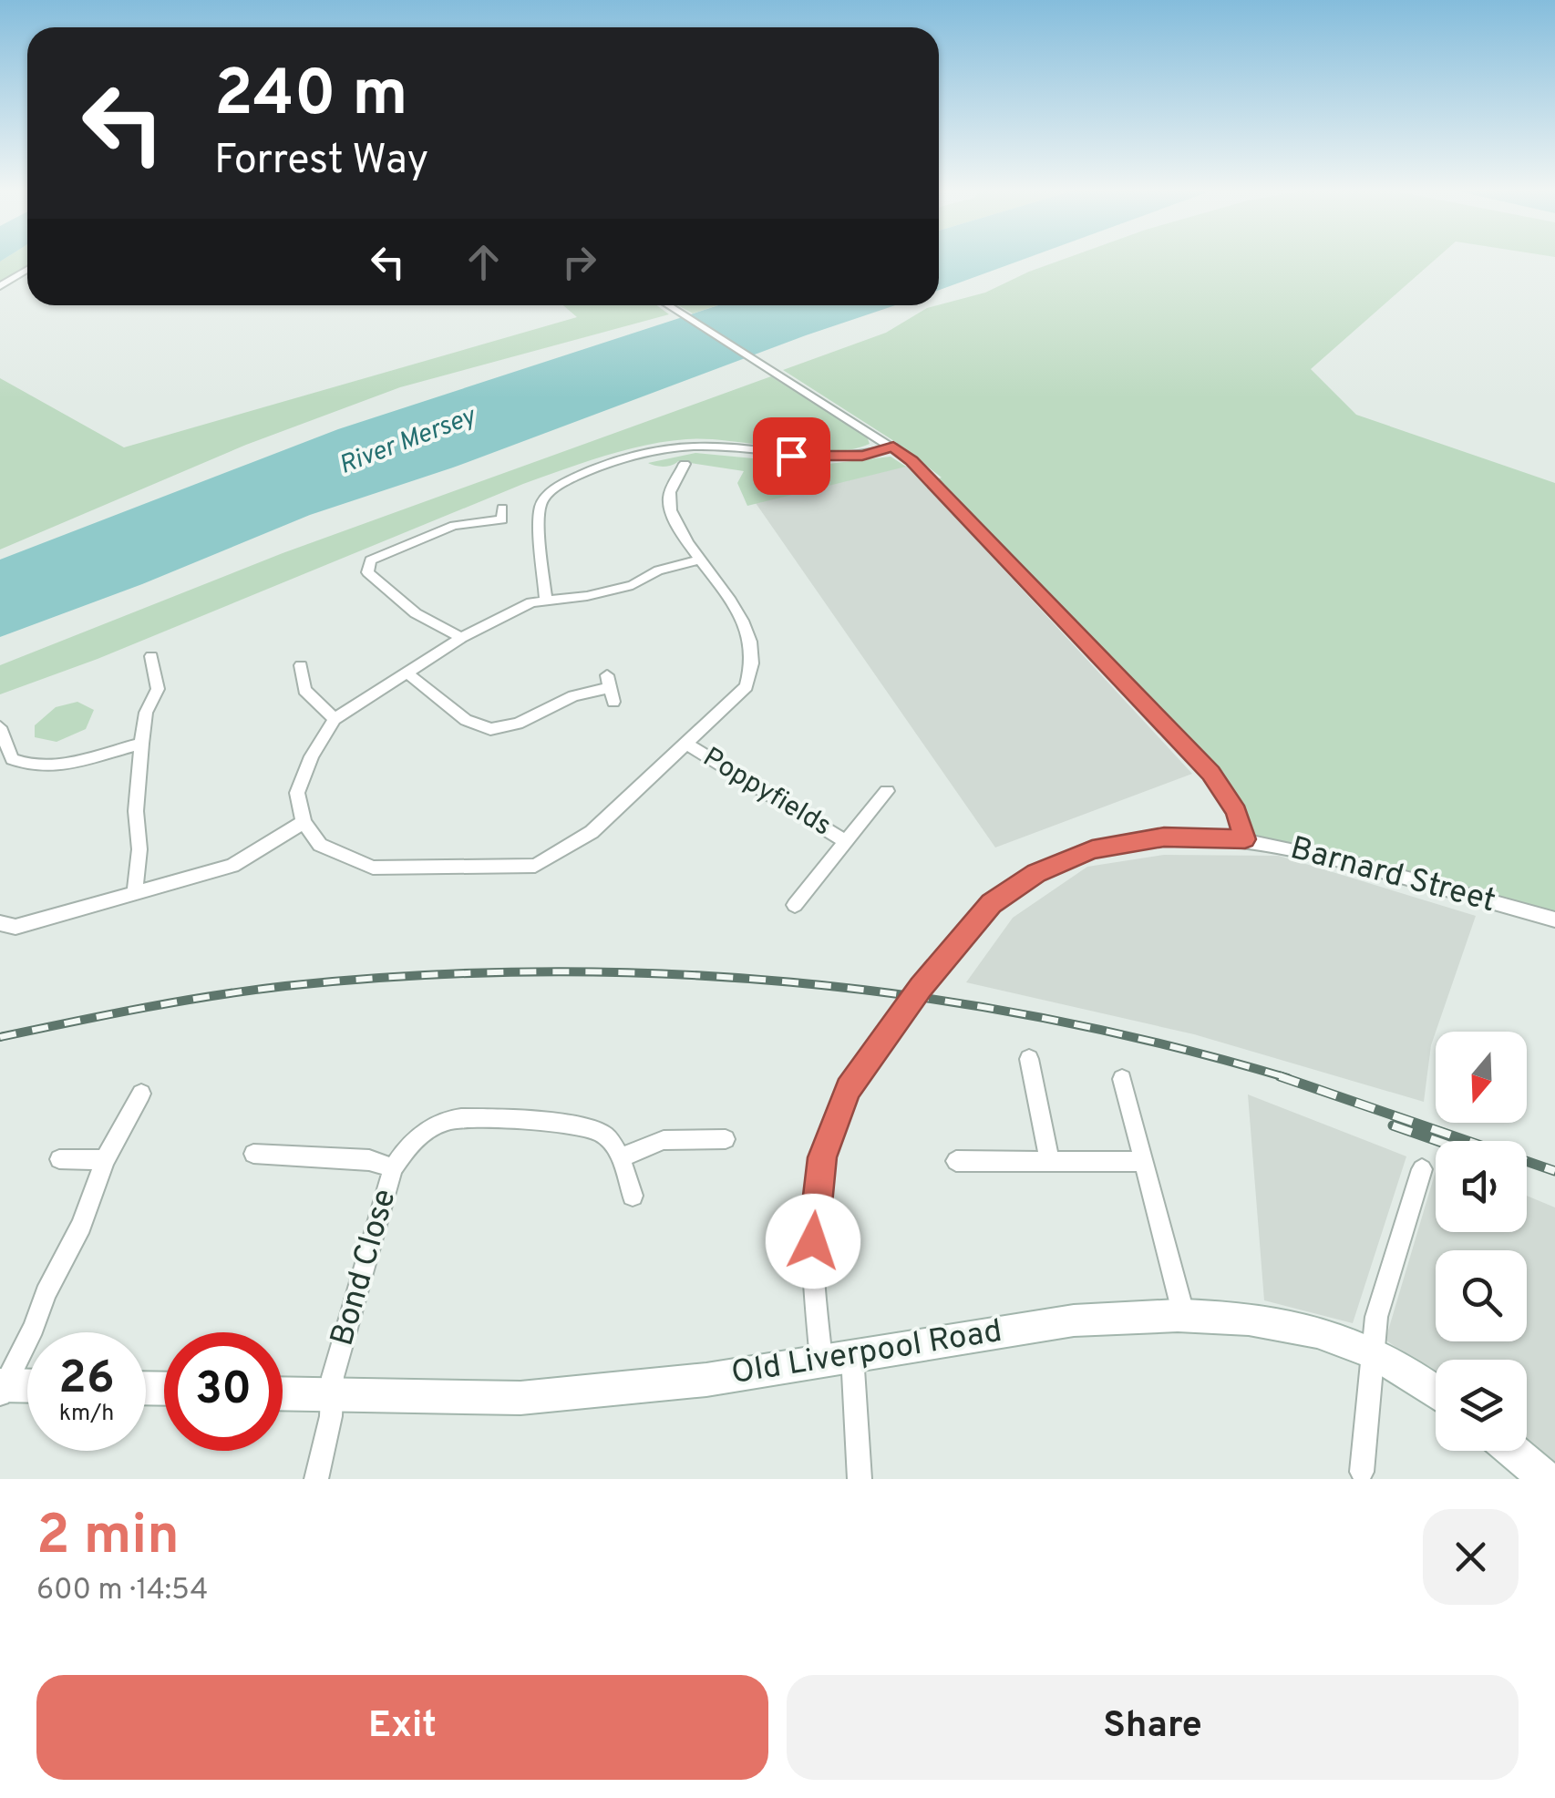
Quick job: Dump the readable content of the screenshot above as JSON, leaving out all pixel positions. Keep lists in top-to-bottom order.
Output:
{
  "streets": {
    "street": [
      "Poppyfields",
      "Barnard Street",
      "Bond Close",
      "Old Liverpool Road"
    ]
  },
  "crossings": [
    ["Barnard Street", "Old Liverpool Road"],
    ["Bond Close", "Old Liverpool Road"]
  ],
  "water": ["River Mersey"],
  "north": "bottom",
  "page": {
    "turn": ["240 m", "Forrest Way"],
    "speed": "26 km/h",
    "limit": "30",
    "heading": ["2 min", "600 m · 14:54"],
    "buttons": ["Exit", "Share"]
  }
}
